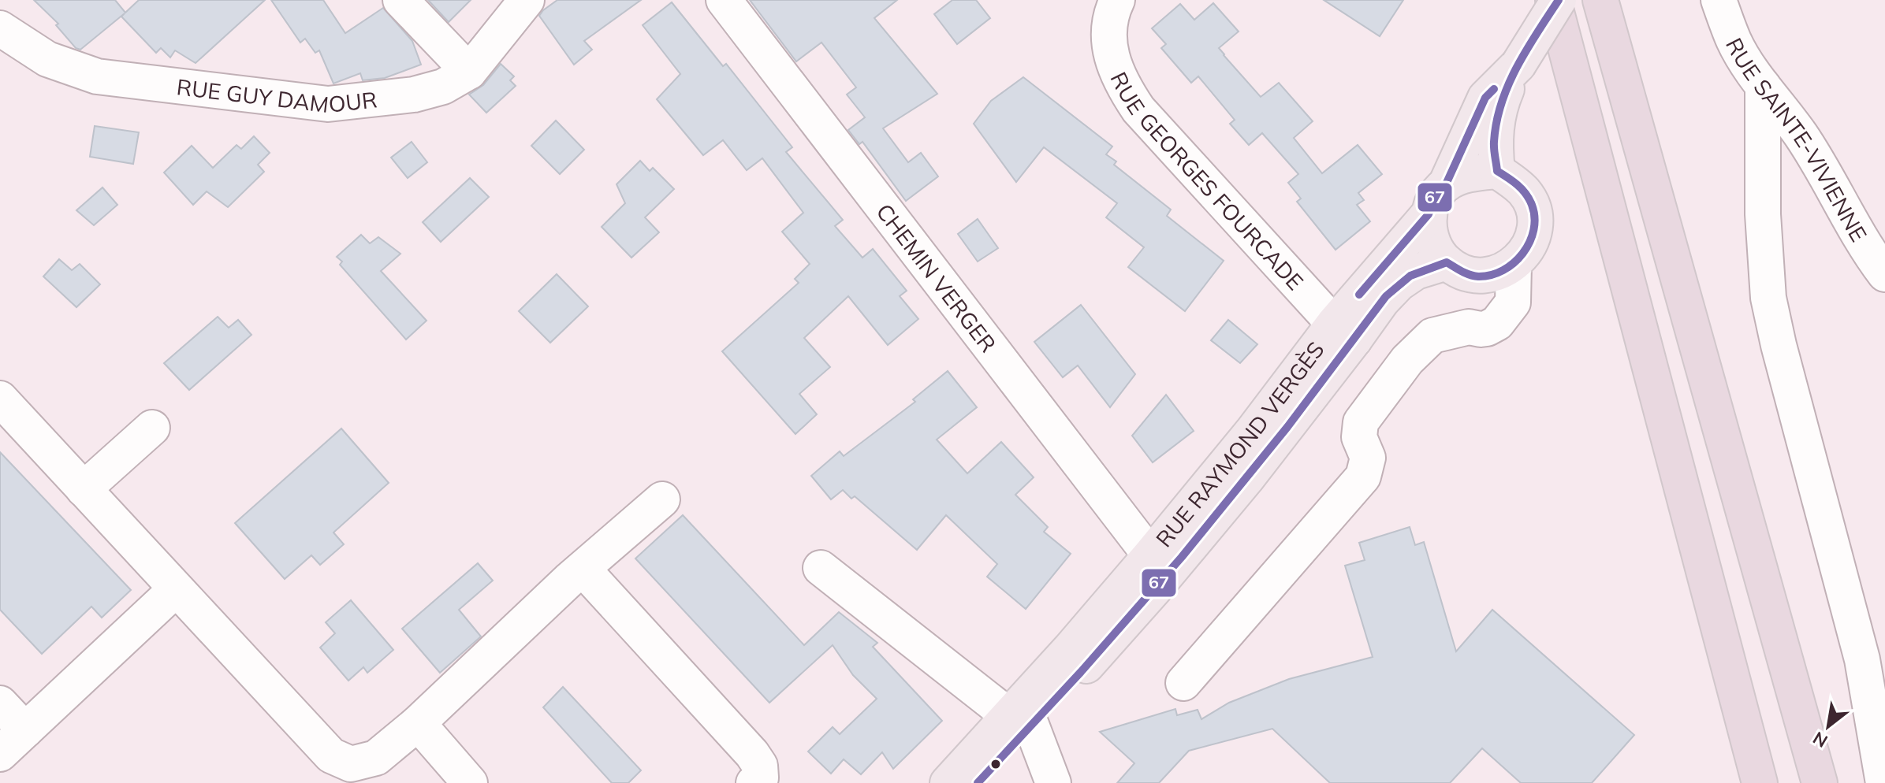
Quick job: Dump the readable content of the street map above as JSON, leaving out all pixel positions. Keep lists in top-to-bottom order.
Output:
{
  "streets": {
    "main road": ["RUE RAYMOND VERGÈS"],
    "street": [
      "RUE GUY DAMOUR",
      "RUE SAINTE-VIVIENNE",
      "RUE GEORGES FOURCADE",
      "CHEMIN VERGER"
    ]
  },
  "crossings": [
    ["RUE GEORGES FOURCADE", "RUE RAYMOND VERGÈS"],
    ["CHEMIN VERGER", "RUE RAYMOND VERGÈS"]
  ],
  "lines": ["transit line 67"],
  "north": "bottom left"
}
